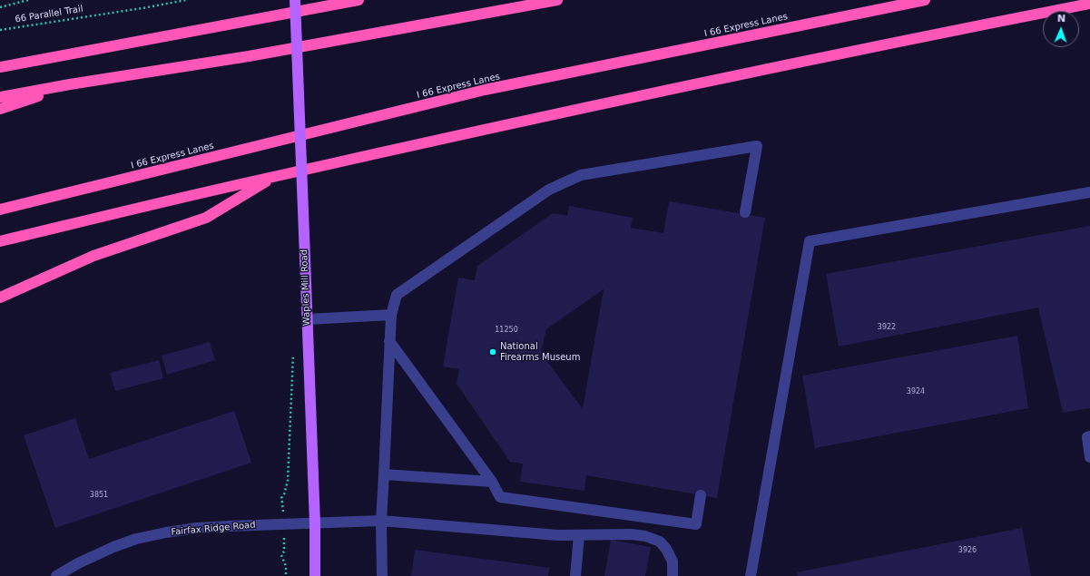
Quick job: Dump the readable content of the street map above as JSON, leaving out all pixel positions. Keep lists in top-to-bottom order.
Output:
{
  "streets": {
    "highway": ["I 66 Express Lanes"],
    "main road": ["Waples Mill Road"],
    "street": ["Fairfax Ridge Road"],
    "path": ["66 Parallel Trail"]
  },
  "crossings": [
    ["Waples Mill Road", "Fairfax Ridge Road"]
  ],
  "places": ["National Firearms Museum"],
  "house_numbers": [
    "3922",
    "11250",
    "3924",
    "3851",
    "3926"
  ],
  "north": "top"
}
